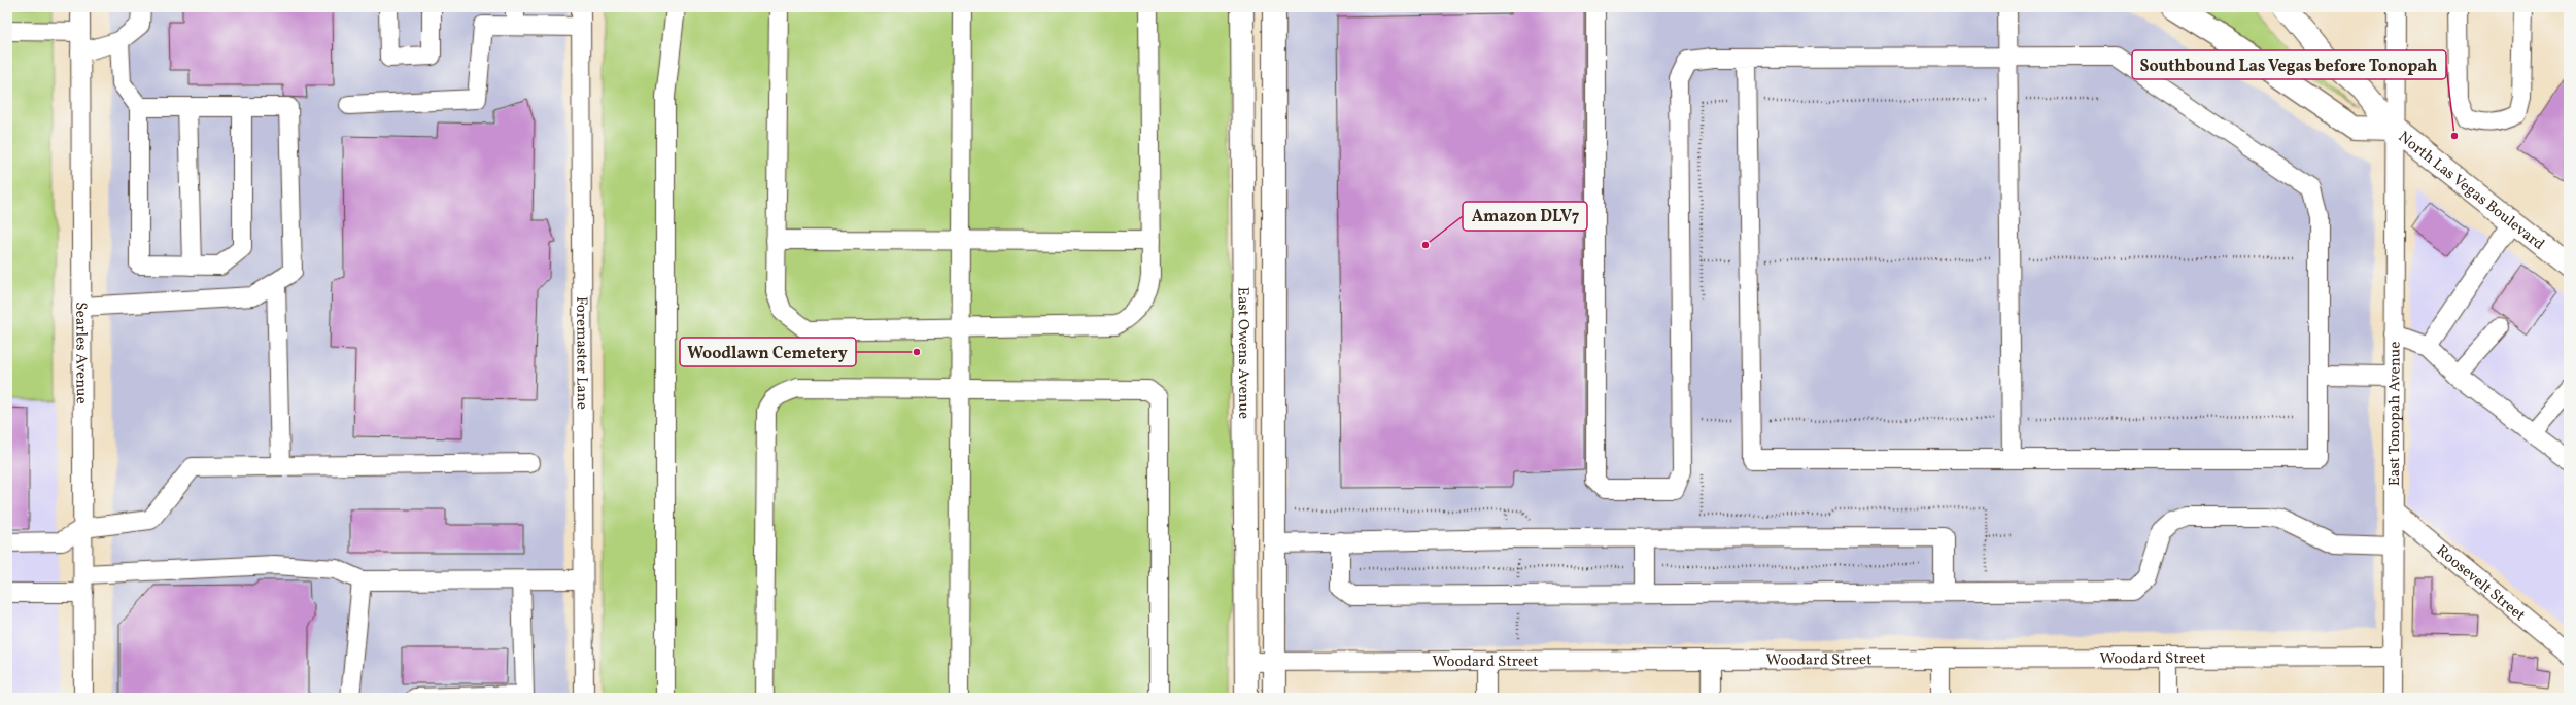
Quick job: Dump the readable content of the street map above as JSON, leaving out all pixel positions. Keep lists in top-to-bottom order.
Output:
{
  "streets": {
    "main road": ["North Las Vegas Boulevard", "East Owens Avenue"],
    "street": [
      "Searles Avenue",
      "Foremaster Lane",
      "East Tonopah Avenue",
      "Roosevelt Street",
      "Woodard Street"
    ]
  },
  "crossings": [
    ["North Las Vegas Boulevard", "East Tonopah Avenue"],
    ["East Owens Avenue", "Woodard Street"],
    ["East Tonopah Avenue", "Roosevelt Street"],
    ["East Tonopah Avenue", "Woodard Street"]
  ],
  "places": ["Southbound Las Vegas before Tonopah", "Amazon DLV7", "Woodlawn Cemetery"]
}
